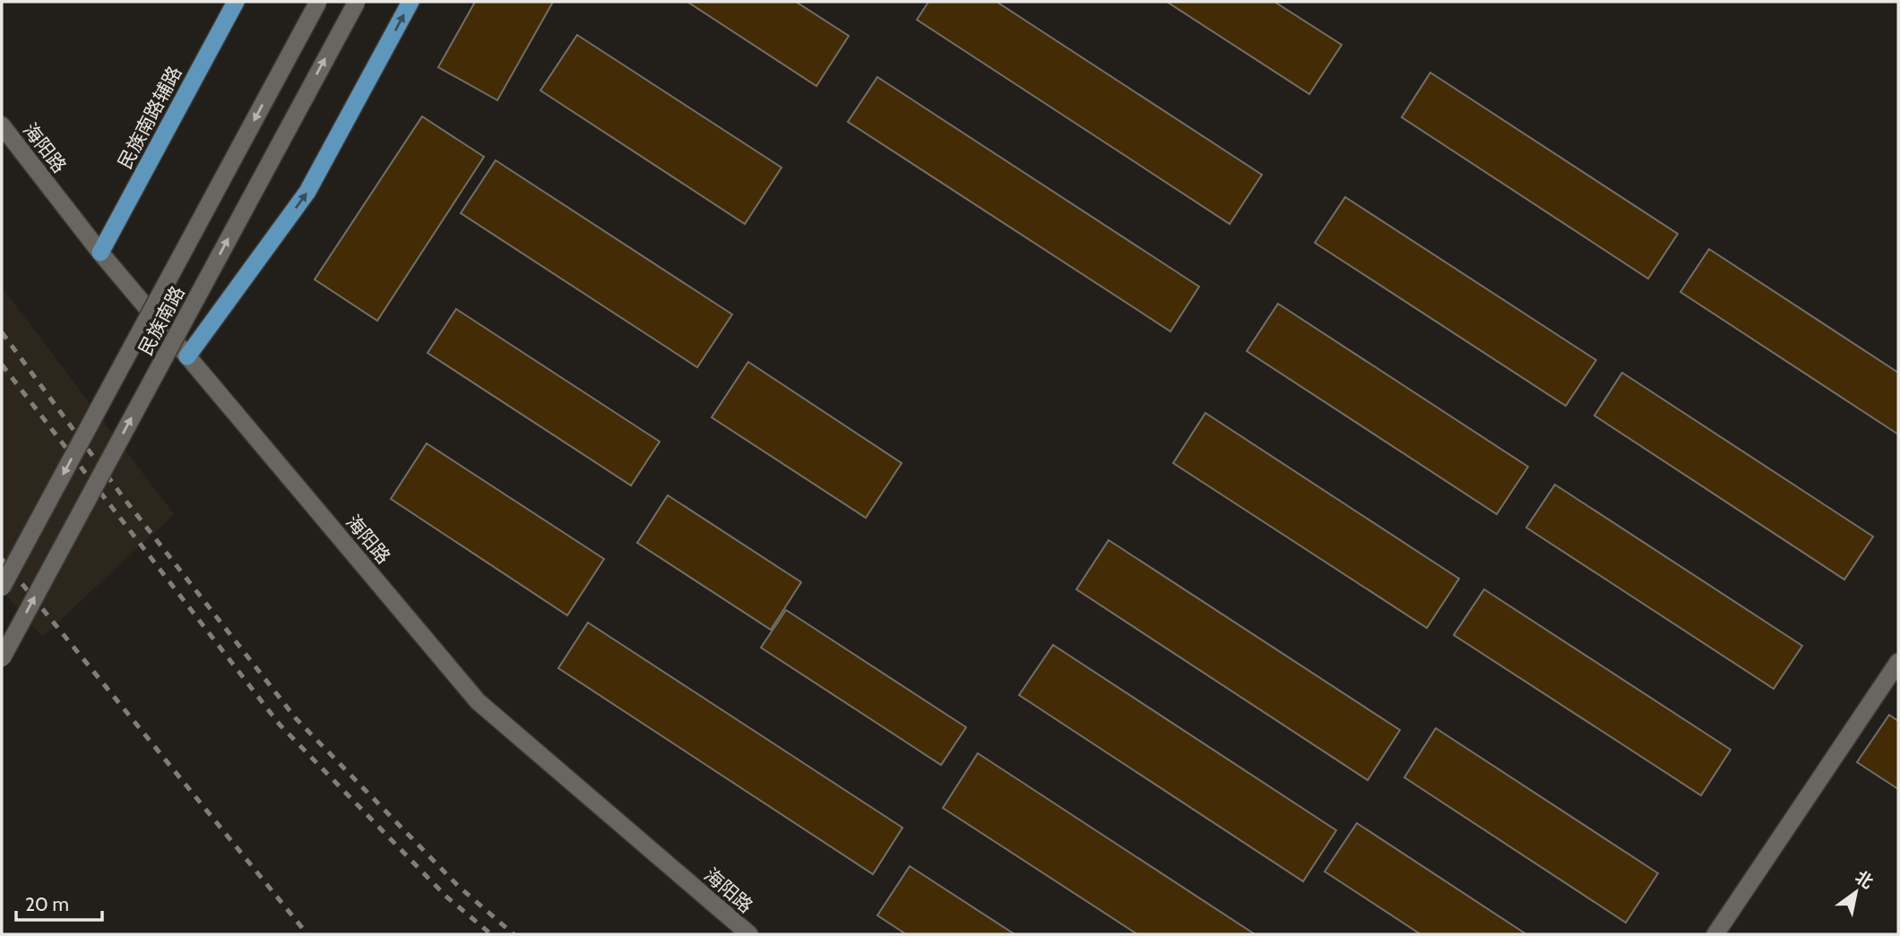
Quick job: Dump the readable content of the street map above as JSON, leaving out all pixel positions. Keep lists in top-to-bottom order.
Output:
{
  "streets": {
    "main road": ["民族南路辅路", "海阳路", "民族南路"]
  },
  "crossings": [
    ["民族南路辅路", "海阳路"]
  ],
  "scale_bar": "20 m",
  "north": "top right"
}
